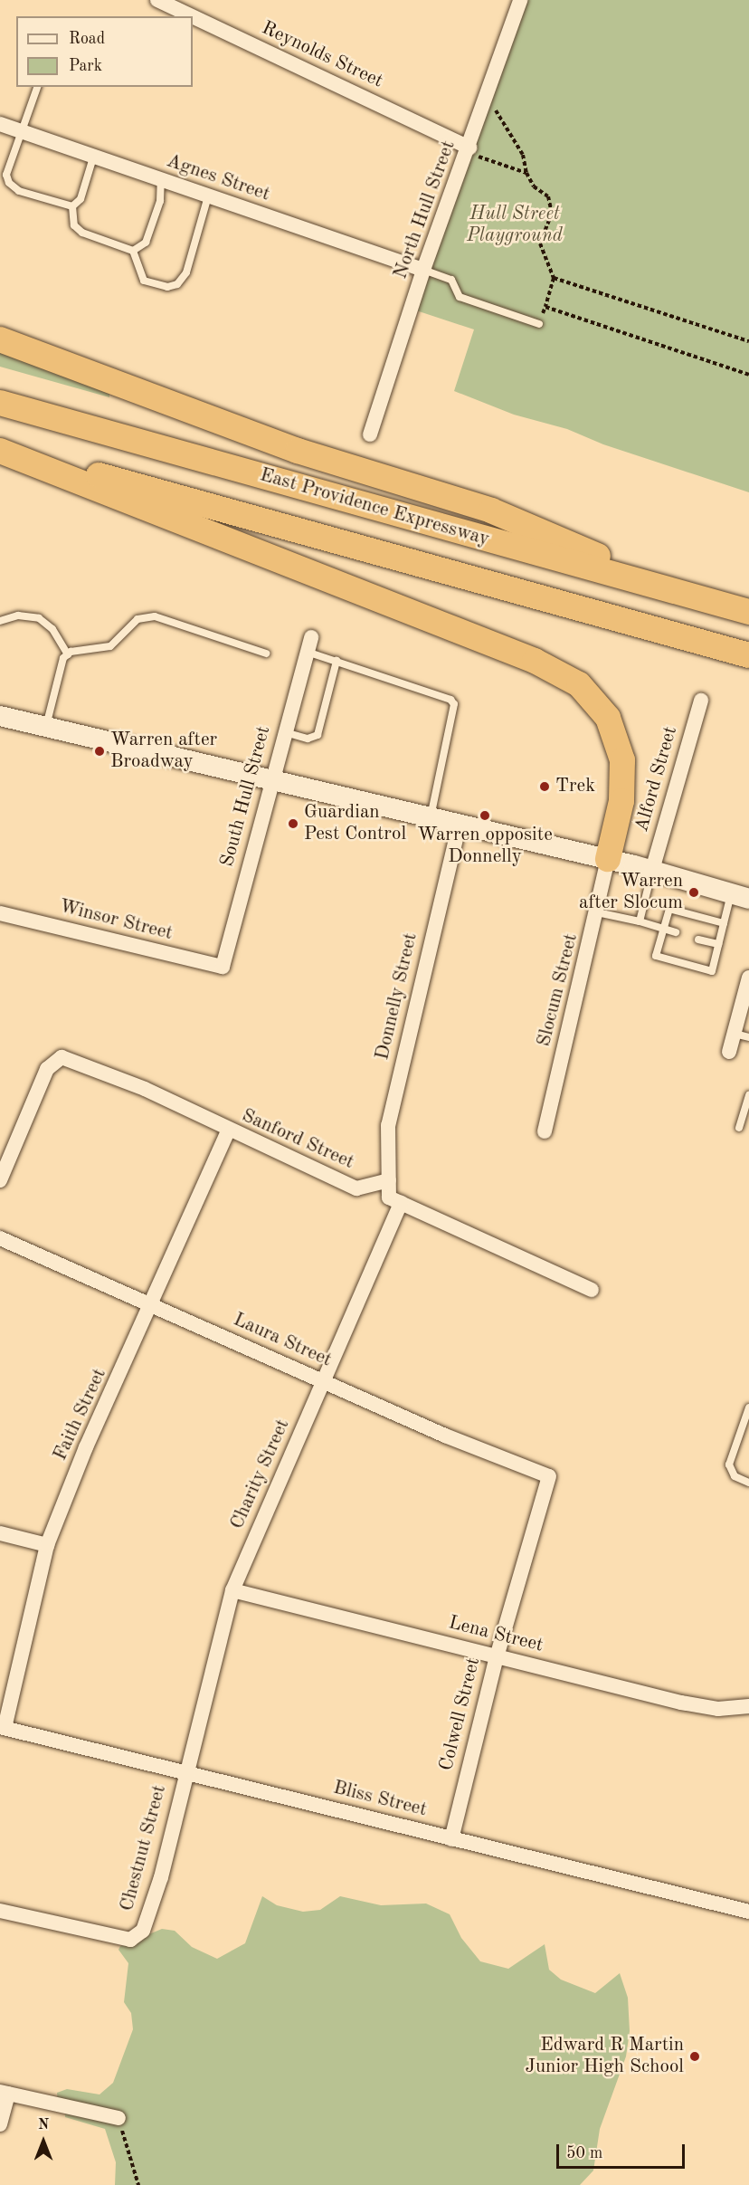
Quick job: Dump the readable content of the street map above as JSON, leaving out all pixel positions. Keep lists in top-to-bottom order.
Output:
{
  "streets": {
    "highway": ["East Providence Expressway"],
    "street": [
      "Reynolds Street",
      "Agnes Street",
      "North Hull Street",
      "Alford Street",
      "South Hull Street",
      "Winsor Street",
      "Slocum Street",
      "Donnelly Street",
      "Sanford Street",
      "Laura Street",
      "Faith Street",
      "Charity Street",
      "Lena Street",
      "Colwell Street",
      "Bliss Street",
      "Chestnut Street"
    ]
  },
  "crossings": [
    ["Reynolds Street", "North Hull Street"],
    ["Agnes Street", "North Hull Street"],
    ["South Hull Street", "Winsor Street"],
    ["Donnelly Street", "Sanford Street"],
    ["Sanford Street", "Faith Street"],
    ["Laura Street", "Faith Street"],
    ["Laura Street", "Charity Street"],
    ["Laura Street", "Colwell Street"],
    ["Faith Street", "Bliss Street"],
    ["Charity Street", "Lena Street"],
    ["Charity Street", "Bliss Street"],
    ["Charity Street", "Chestnut Street"],
    ["Lena Street", "Colwell Street"],
    ["Colwell Street", "Bliss Street"],
    ["Bliss Street", "Chestnut Street"]
  ],
  "parks": ["Hull Street Playground"],
  "places": [
    "Warren after Broadway",
    "Trek",
    "Warren opposite Donnelly",
    "Guardian Pest Control",
    "Warren after Slocum",
    "Edward R Martin Junior High School"
  ],
  "legend": ["Road", "Park"],
  "scale_bar": "50 m",
  "north": "top"
}
